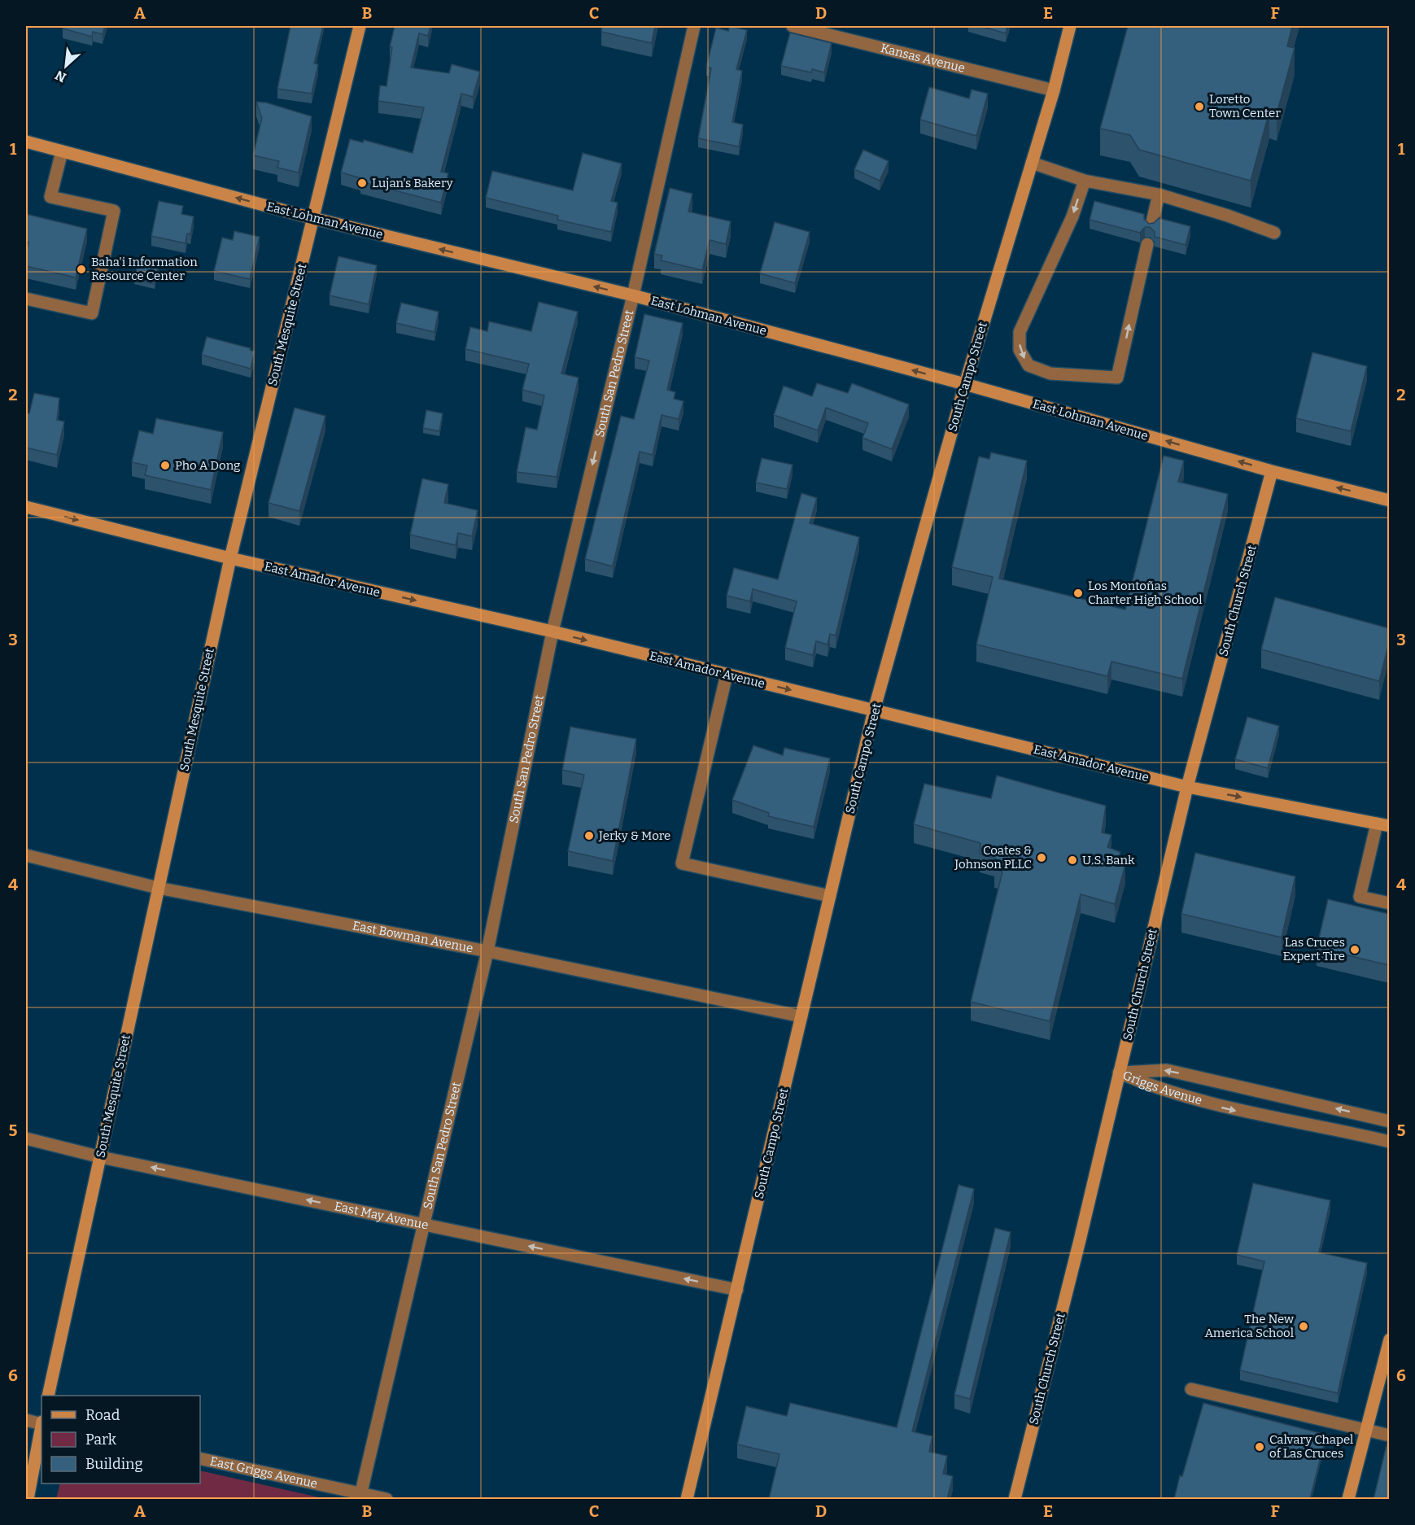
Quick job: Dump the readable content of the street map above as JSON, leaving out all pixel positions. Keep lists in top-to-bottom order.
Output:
{
  "streets": {
    "street": [
      "Kansas Avenue",
      "East Lohman Avenue",
      "South Mesquite Street",
      "South San Pedro Street",
      "South Campo Street",
      "East Amador Avenue",
      "South Church Street",
      "East Bowman Avenue",
      "Griggs Avenue",
      "East May Avenue",
      "East Griggs Avenue"
    ]
  },
  "crossings": [
    ["Kansas Avenue", "South Campo Street"],
    ["East Lohman Avenue", "South Mesquite Street"],
    ["East Lohman Avenue", "South San Pedro Street"],
    ["East Lohman Avenue", "South Campo Street"],
    ["East Lohman Avenue", "South Church Street"],
    ["South Mesquite Street", "East Amador Avenue"],
    ["South Mesquite Street", "East Bowman Avenue"],
    ["South Mesquite Street", "East May Avenue"],
    ["South San Pedro Street", "East Amador Avenue"],
    ["South San Pedro Street", "East Bowman Avenue"],
    ["South San Pedro Street", "East May Avenue"],
    ["South San Pedro Street", "East Griggs Avenue"],
    ["South Campo Street", "East Amador Avenue"],
    ["South Campo Street", "East Bowman Avenue"],
    ["South Campo Street", "East May Avenue"],
    ["East Amador Avenue", "South Church Street"],
    ["South Church Street", "Griggs Avenue"]
  ],
  "one_way": ["East Lohman Avenue", "East Amador Avenue", "East May Avenue"],
  "places": [
    "Loretto Town Center",
    "Lujan's Bakery",
    "Baha'i Information Resource Center",
    "Pho A Dong",
    "Los Montoñas Charter High School",
    "Jerky & More",
    "Coates & Johnson PLLC",
    "U.S. Bank",
    "Las Cruces Expert Tire",
    "The New America School",
    "Calvary Chapel of Las Cruces"
  ],
  "legend": ["Road", "Park", "Building"],
  "north": "bottom left",
  "grid": {
    "columns": [
      "A",
      "B",
      "C",
      "D",
      "E",
      "F"
    ],
    "rows": [
      "1",
      "2",
      "3",
      "4",
      "5",
      "6"
    ]
  }
}
